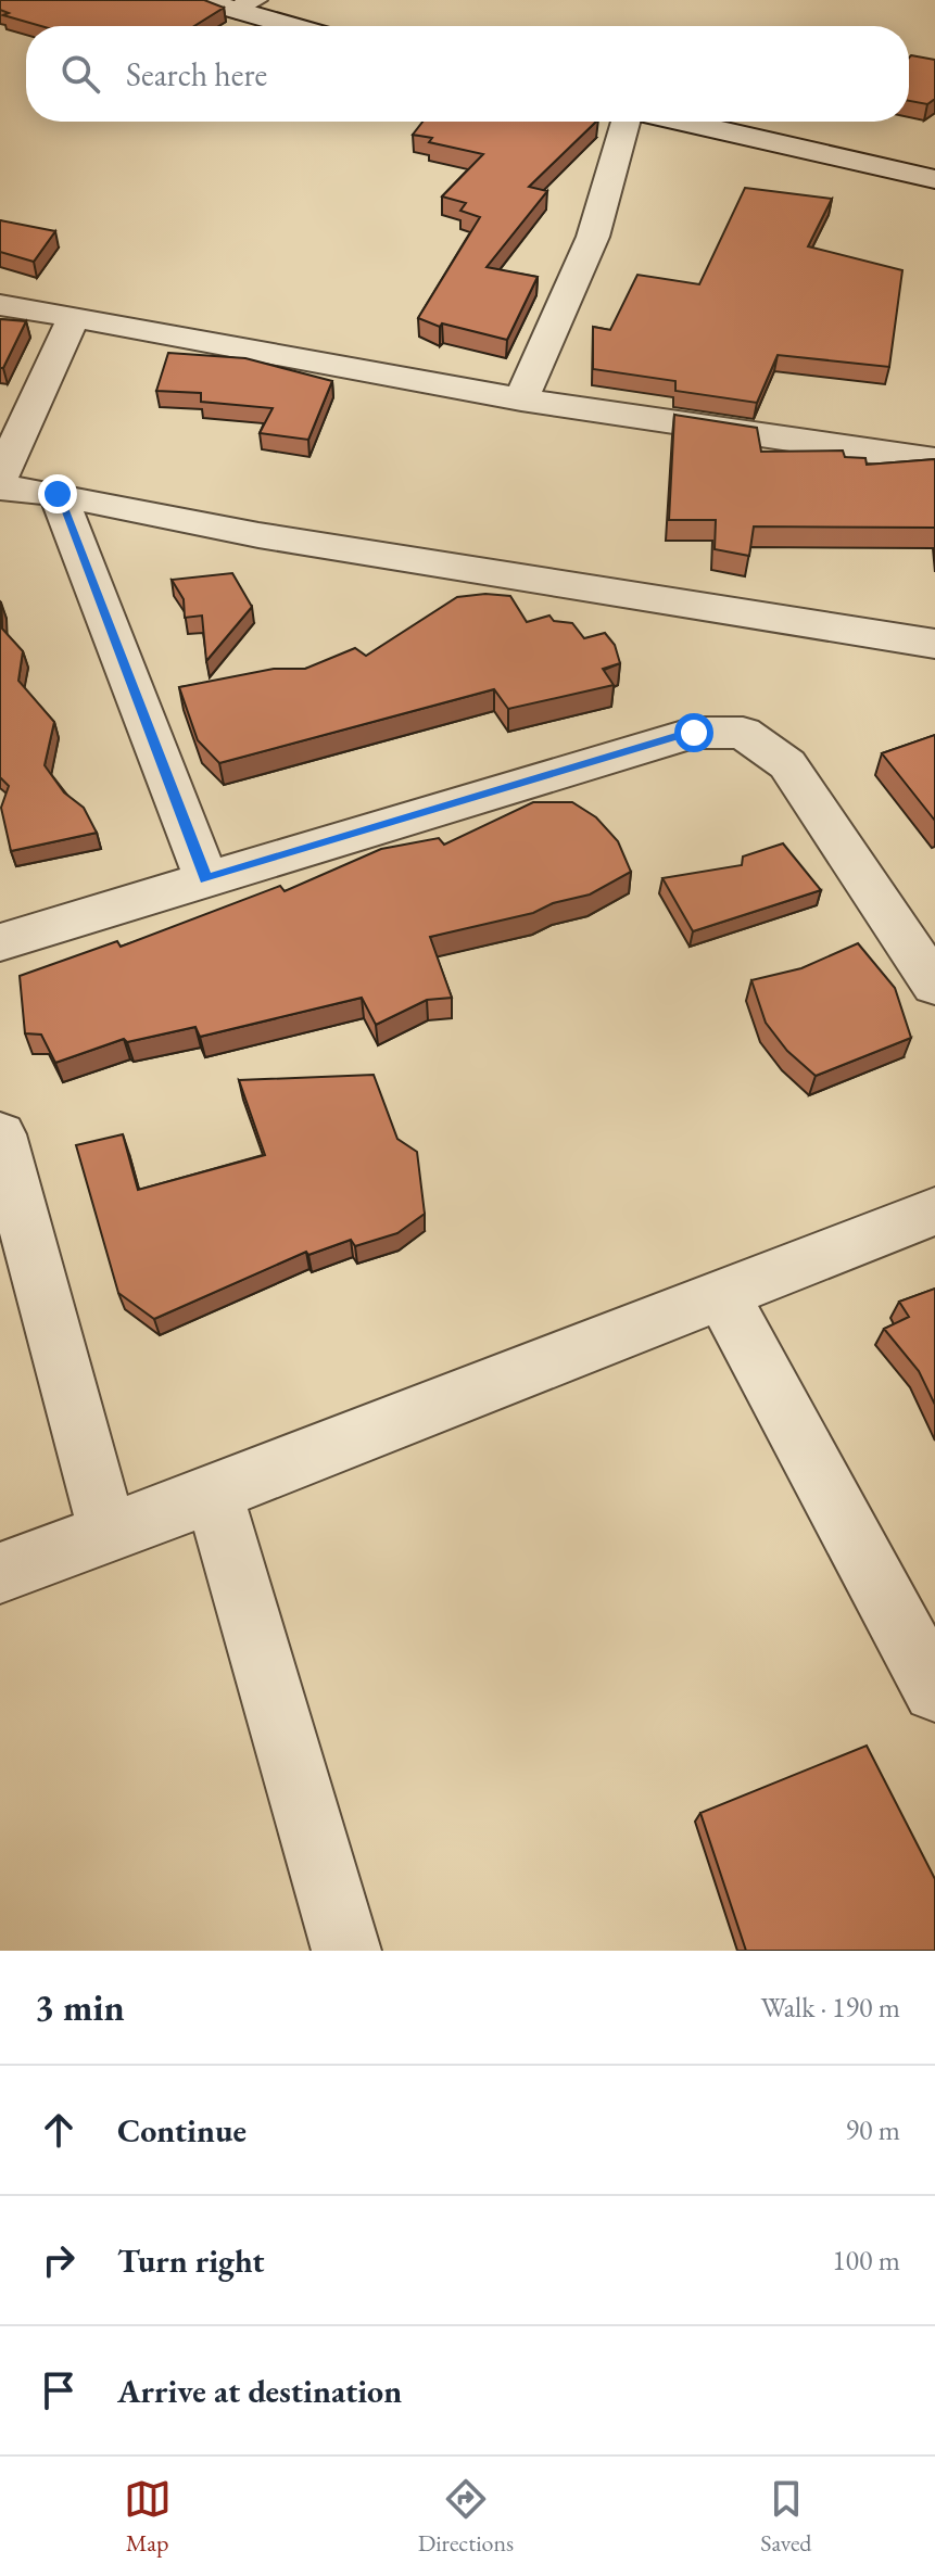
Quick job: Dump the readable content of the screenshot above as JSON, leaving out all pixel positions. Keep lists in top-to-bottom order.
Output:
{
  "page": {
    "search": "Search here",
    "heading": ["3 min", "Walk · 190 m"],
    "list": [
      ["Continue", "90 m"],
      ["Turn right", "100 m"],
      "Arrive at destination"
    ],
    "nav": ["Map", "Directions", "Saved"]
  }
}
